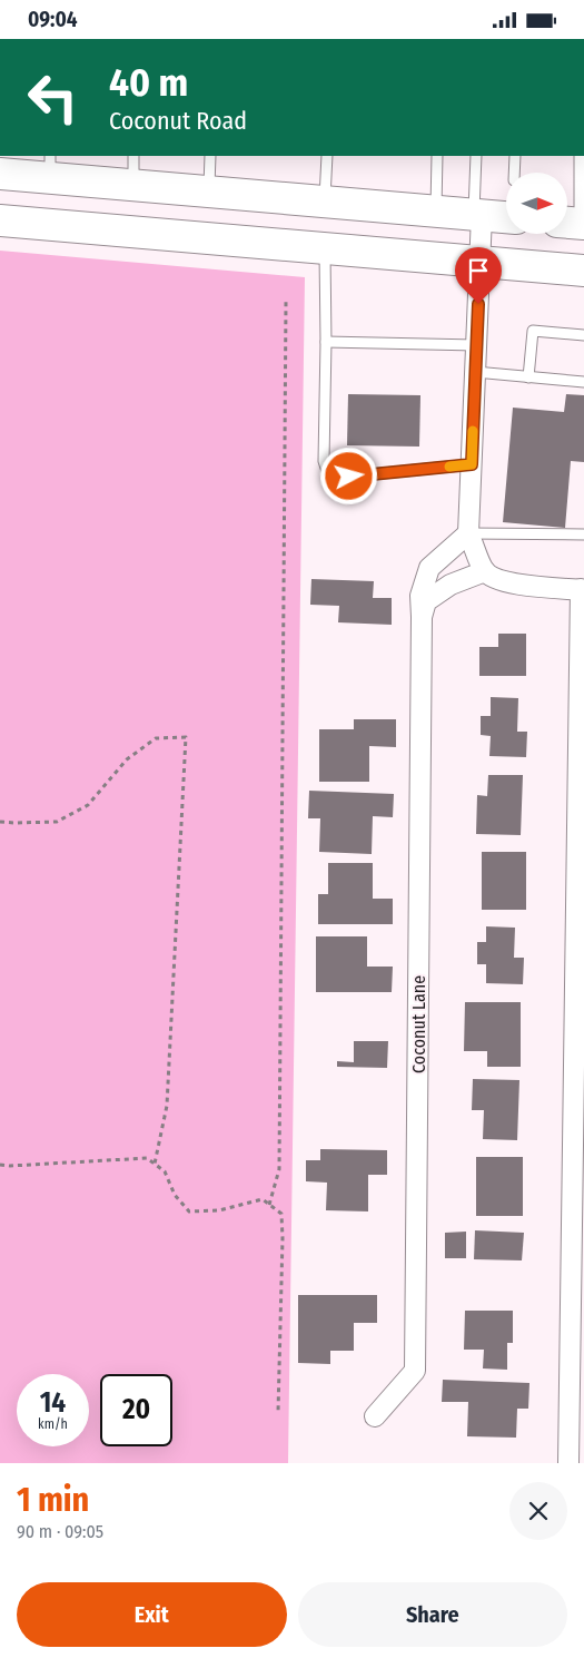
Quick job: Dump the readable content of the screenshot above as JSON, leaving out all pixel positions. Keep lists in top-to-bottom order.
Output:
{
  "streets": {
    "street": ["Coconut Lane"]
  },
  "north": "right",
  "page": {
    "status": "09:04",
    "turn": ["40 m", "Coconut Road"],
    "speed": "14 km/h",
    "limit": "20",
    "heading": ["1 min", "90 m · 09:05"],
    "buttons": ["Exit", "Share"]
  }
}
